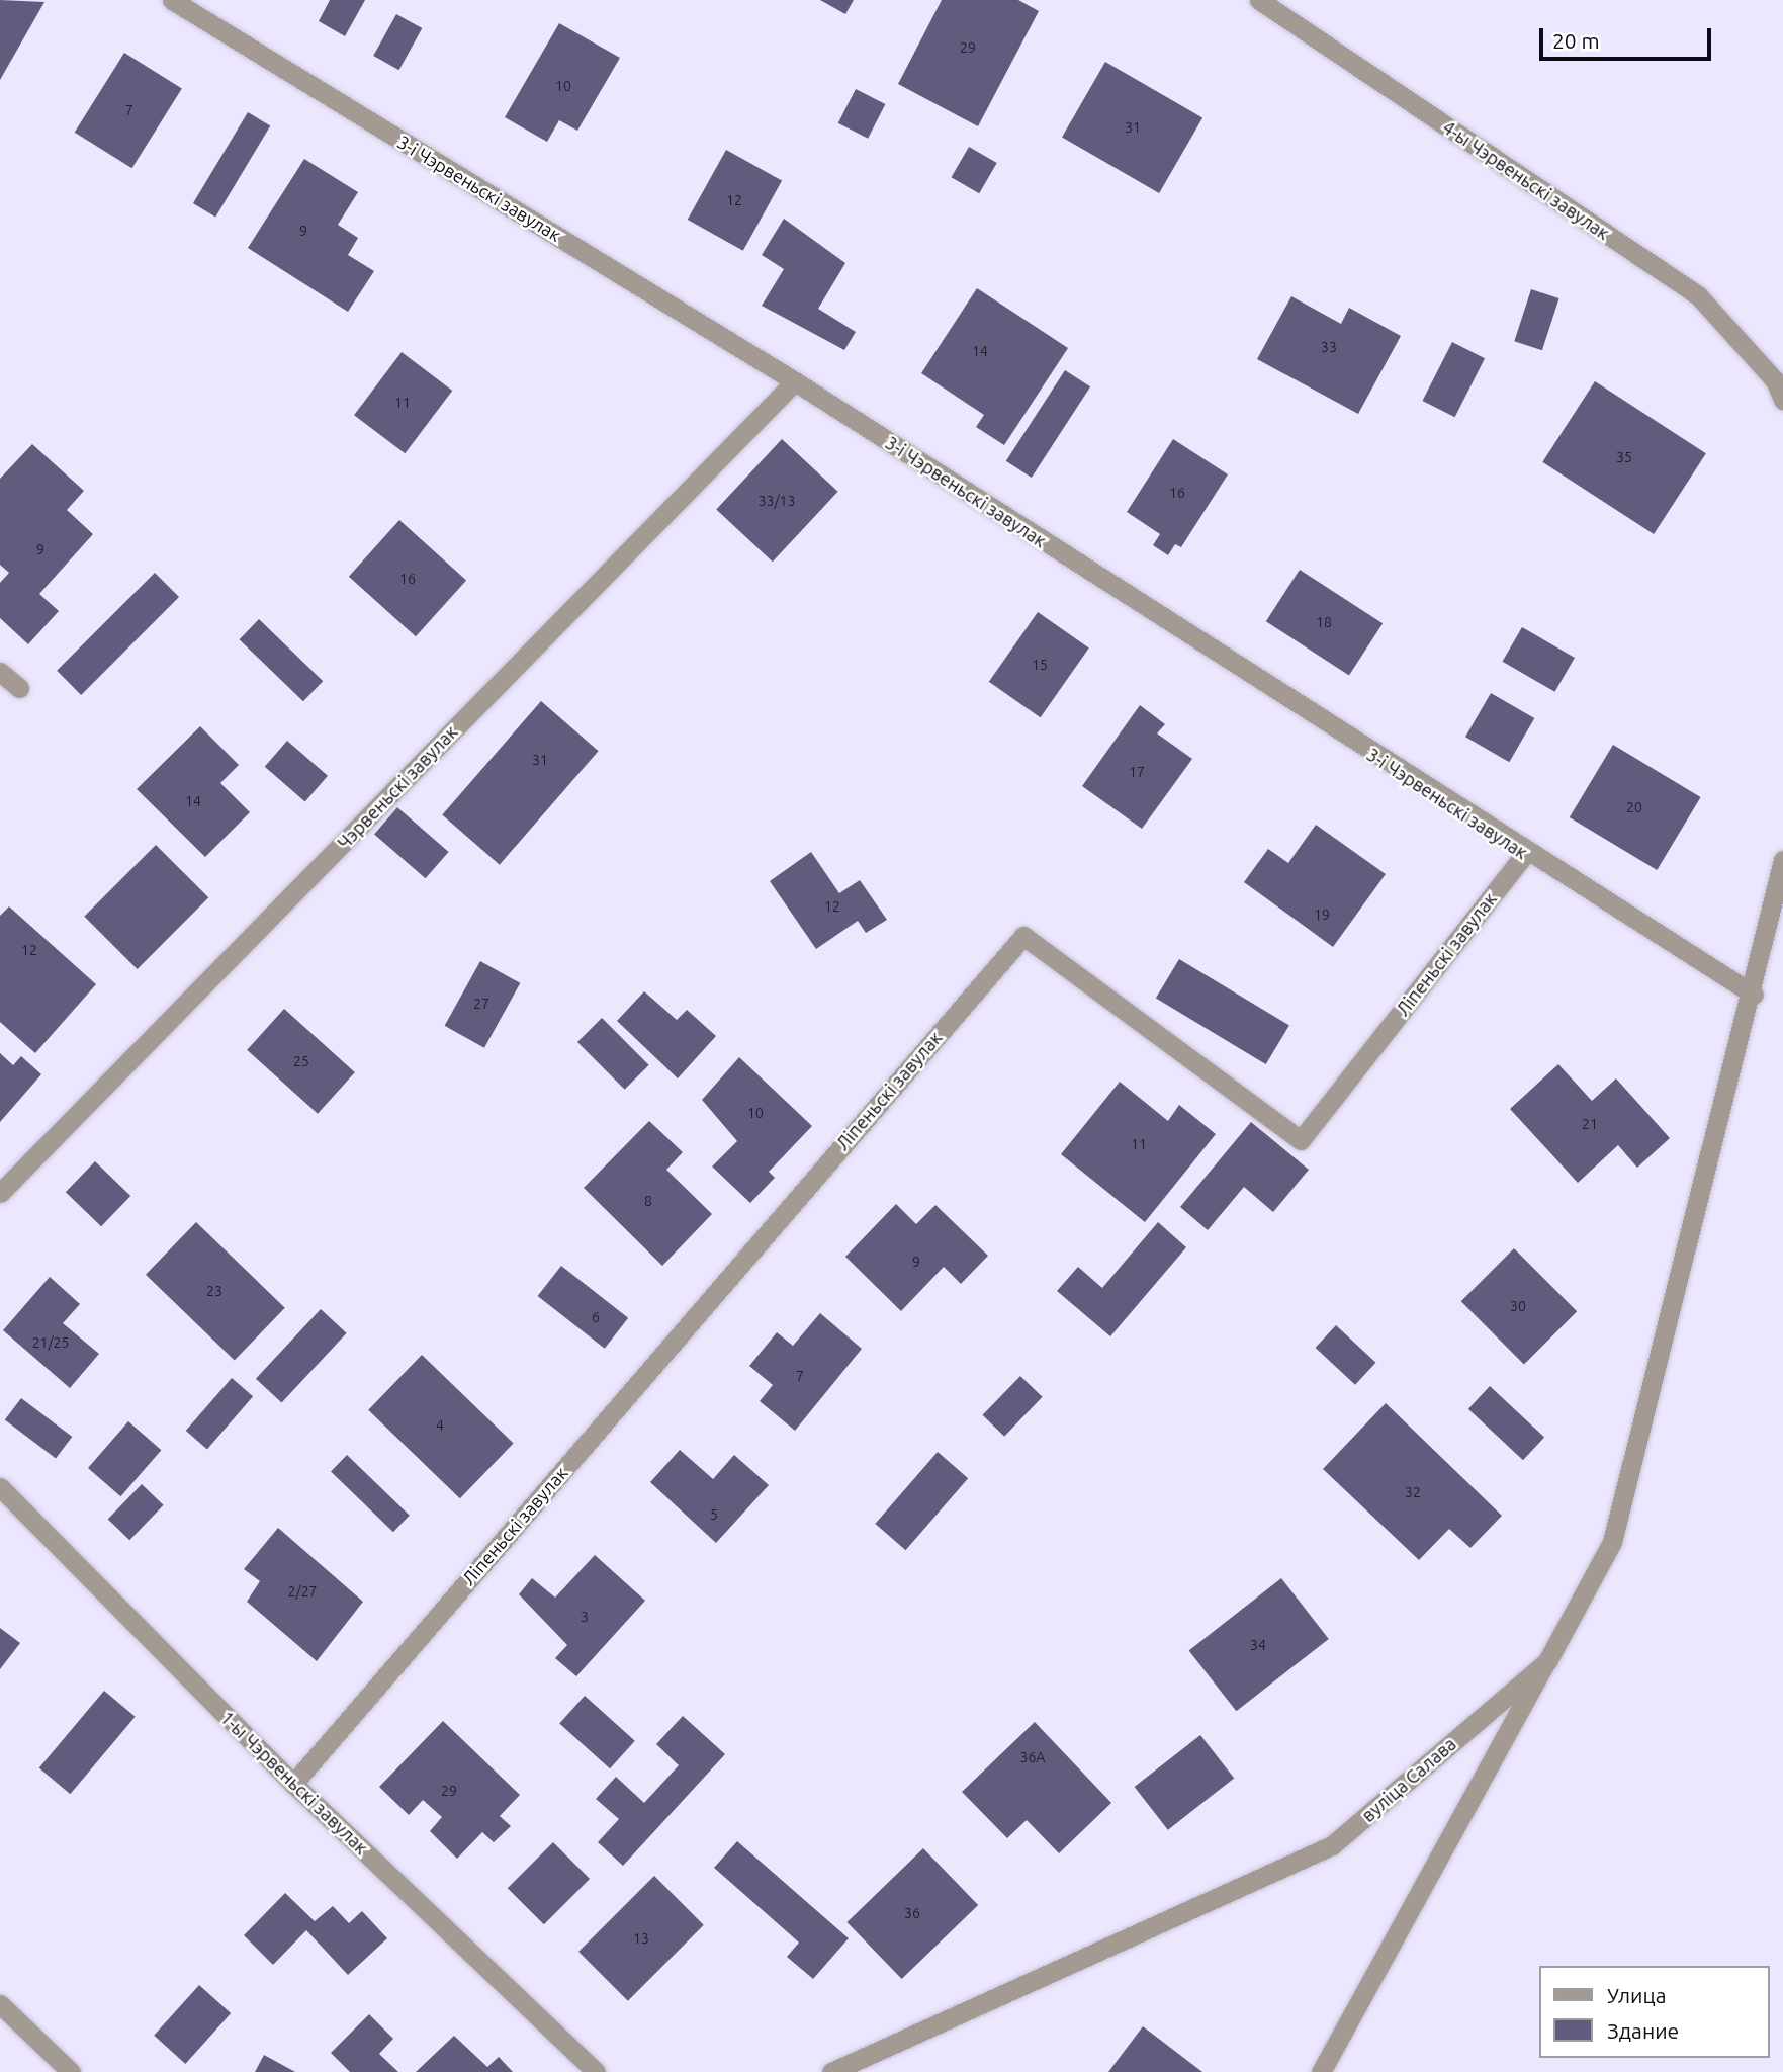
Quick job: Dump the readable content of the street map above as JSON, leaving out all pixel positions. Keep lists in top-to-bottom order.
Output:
{
  "streets": {
    "street": [
      "4-ы Чэрвеньскі завулак",
      "3-і Чэрвеньскі завулак",
      "Чэрвеньскі завулак",
      "Ліпеньскі завулак",
      "вуліца Салава",
      "1-ы Чэрвеньскі завулак"
    ]
  },
  "crossings": [
    ["3-і Чэрвеньскі завулак", "Чэрвеньскі завулак"],
    ["3-і Чэрвеньскі завулак", "Ліпеньскі завулак"],
    ["Ліпеньскі завулак", "1-ы Чэрвеньскі завулак"]
  ],
  "house_numbers": [
    "29",
    "10",
    "7",
    "31",
    "12",
    "9",
    "33",
    "14",
    "11",
    "35",
    "16",
    "33/13",
    "9",
    "16",
    "18",
    "15",
    "31",
    "17",
    "14",
    "20",
    "12",
    "19",
    "12",
    "27",
    "25",
    "10",
    "21",
    "11",
    "8",
    "9",
    "23",
    "30",
    "6",
    "21/25",
    "7",
    "4",
    "32",
    "5",
    "2/27",
    "3",
    "34",
    "36А",
    "29",
    "36",
    "13"
  ],
  "legend": ["Улица", "Здание"],
  "scale_bar": "20 m"
}
